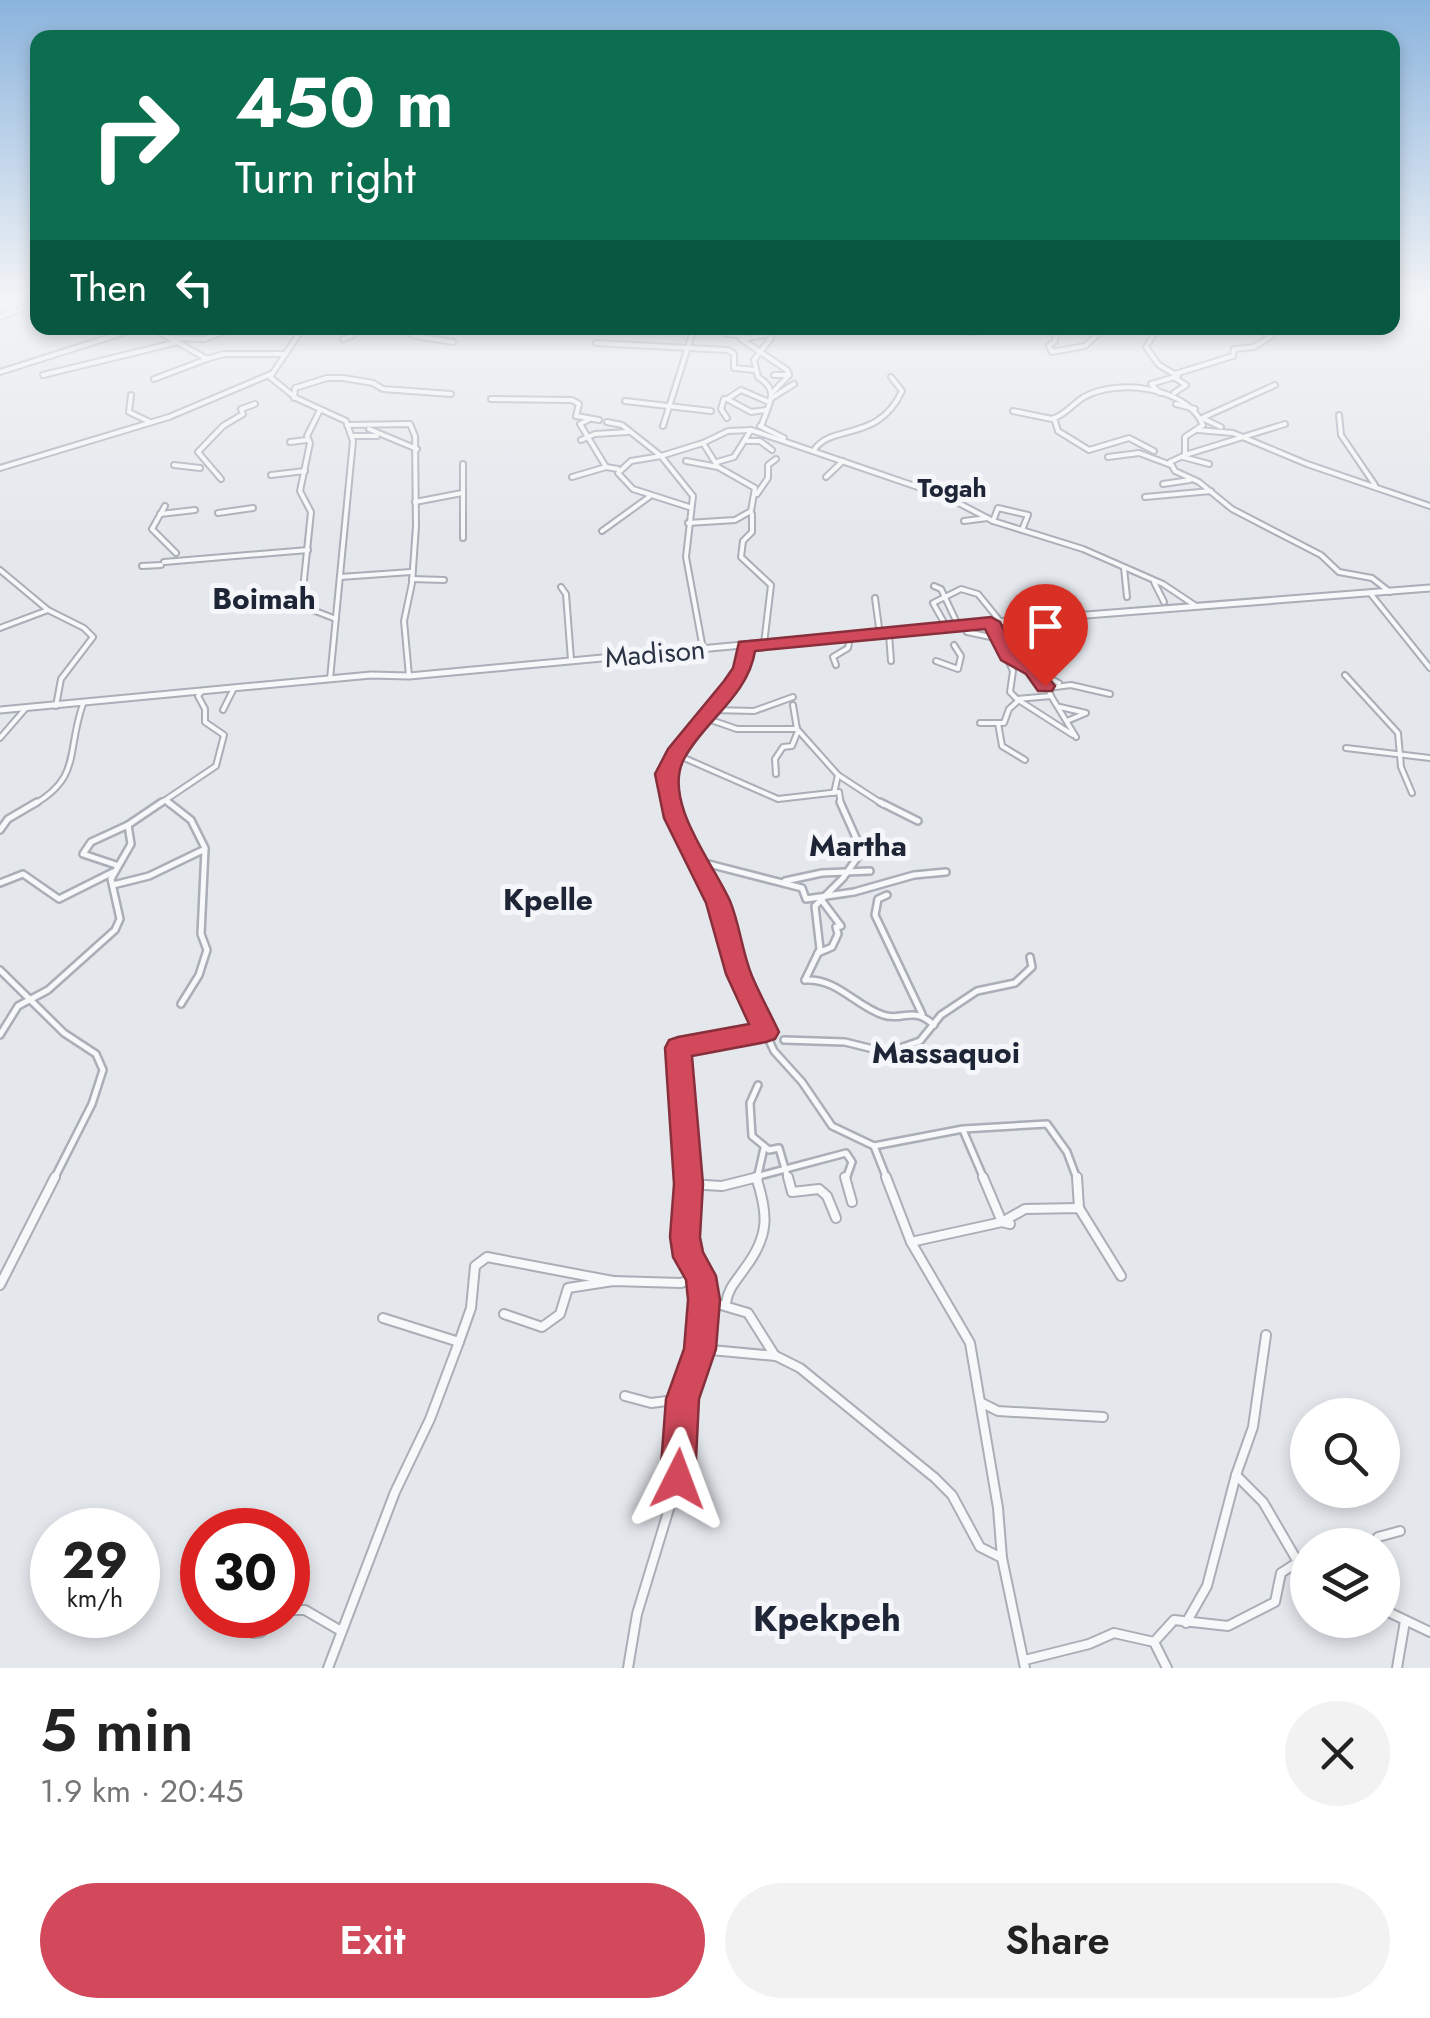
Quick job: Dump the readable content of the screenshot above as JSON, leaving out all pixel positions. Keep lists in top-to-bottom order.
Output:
{
  "streets": {
    "street": ["Madison"]
  },
  "districts": [
    "Togah",
    "Boimah",
    "Martha",
    "Kpelle",
    "Massaquoi",
    "Kpekpeh"
  ],
  "page": {
    "turn": ["450 m", "Turn right"],
    "then": "Then",
    "speed": "29 km/h",
    "limit": "30",
    "heading": ["5 min", "1.9 km · 20:45"],
    "buttons": ["Exit", "Share"]
  }
}
